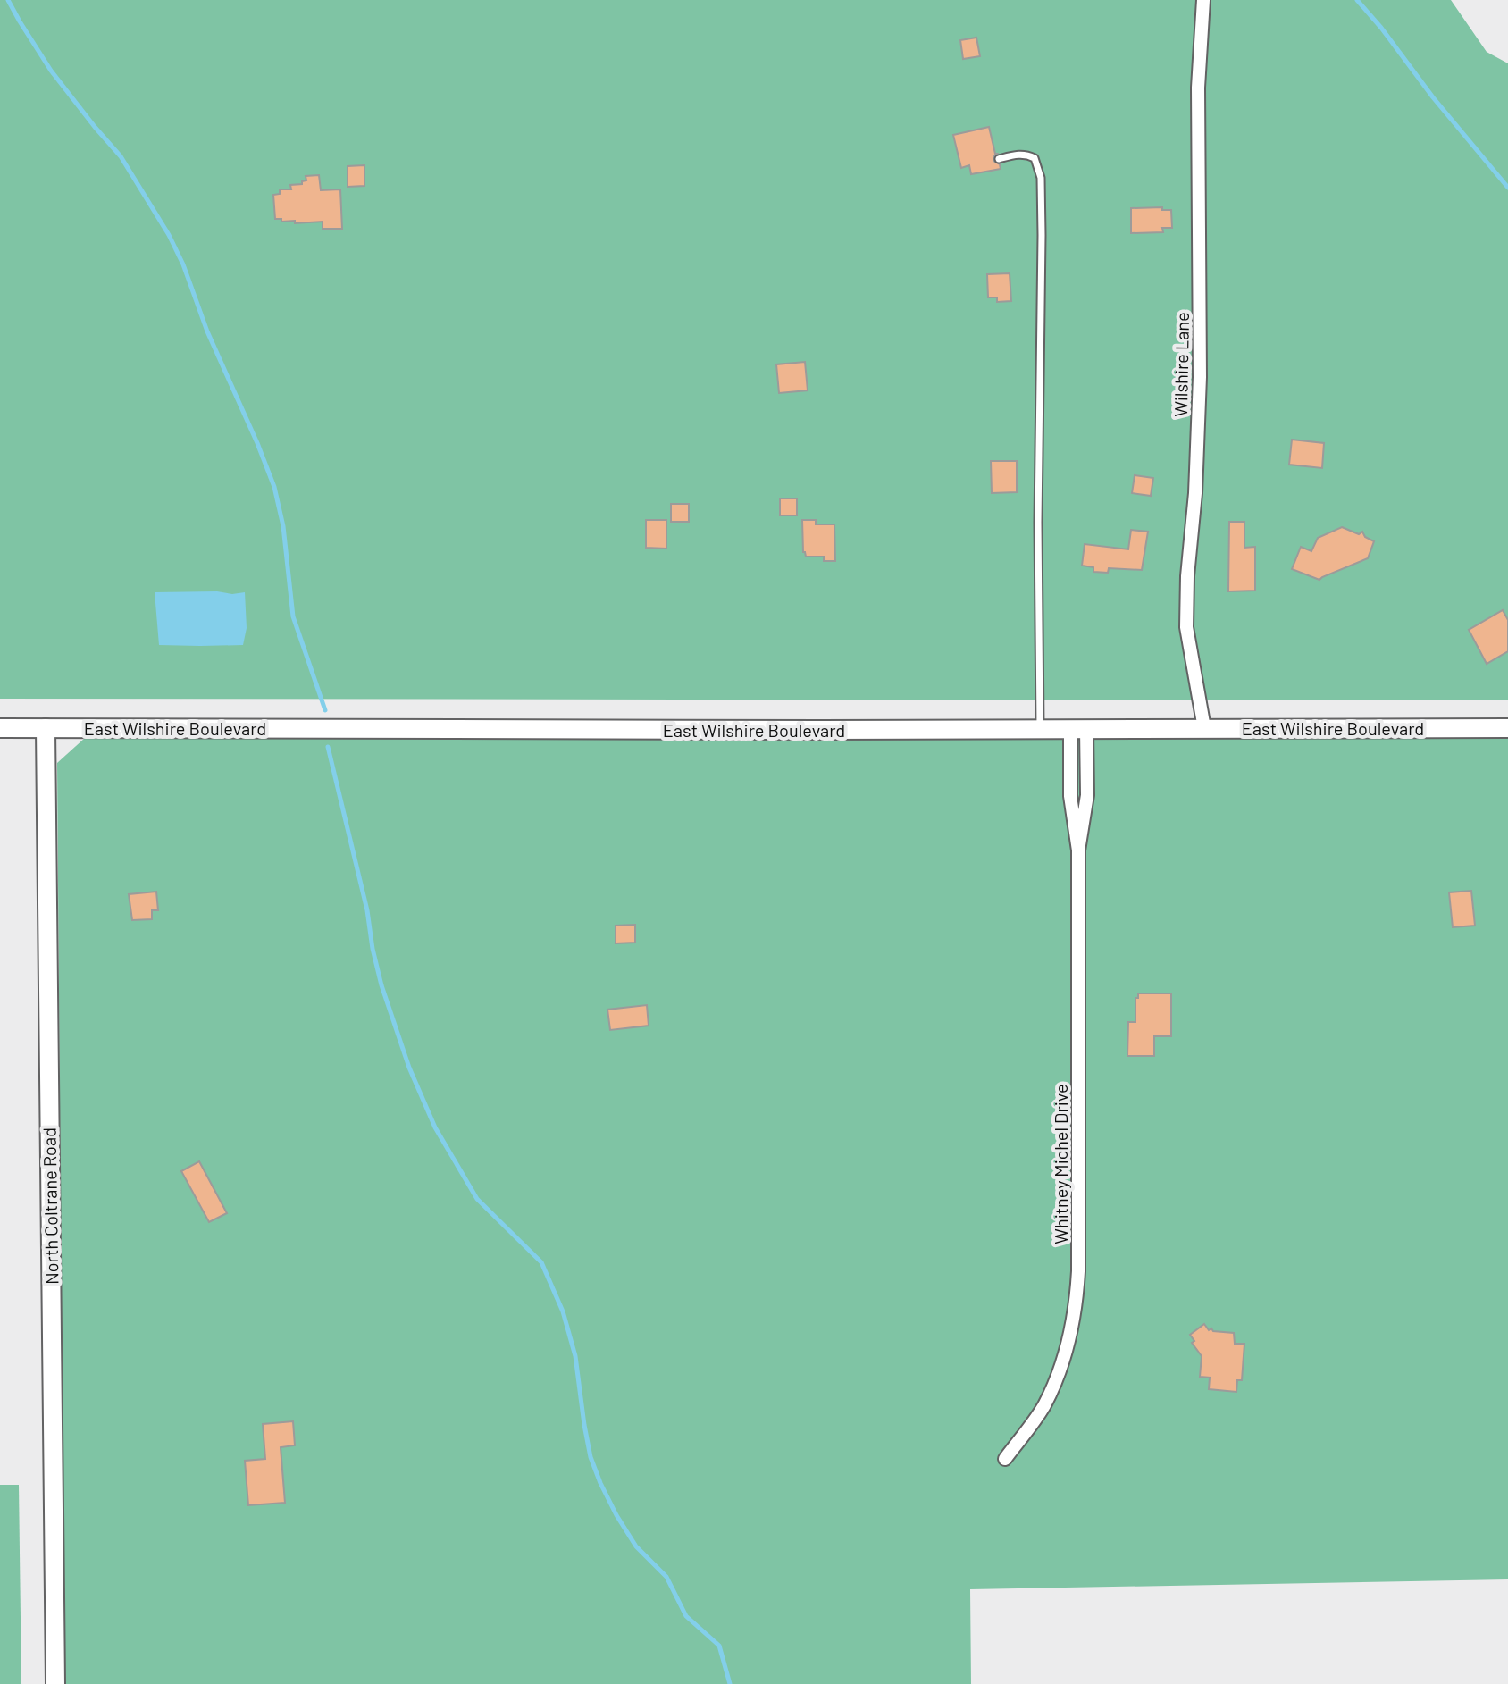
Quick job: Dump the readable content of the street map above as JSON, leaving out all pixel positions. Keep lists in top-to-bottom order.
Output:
{
  "streets": {
    "street": [
      "Wilshire Lane",
      "East Wilshire Boulevard",
      "Whitney Michel Drive",
      "North Coltrane Road"
    ]
  },
  "crossings": [
    ["Wilshire Lane", "East Wilshire Boulevard"],
    ["East Wilshire Boulevard", "Whitney Michel Drive"],
    ["East Wilshire Boulevard", "North Coltrane Road"]
  ]
}
